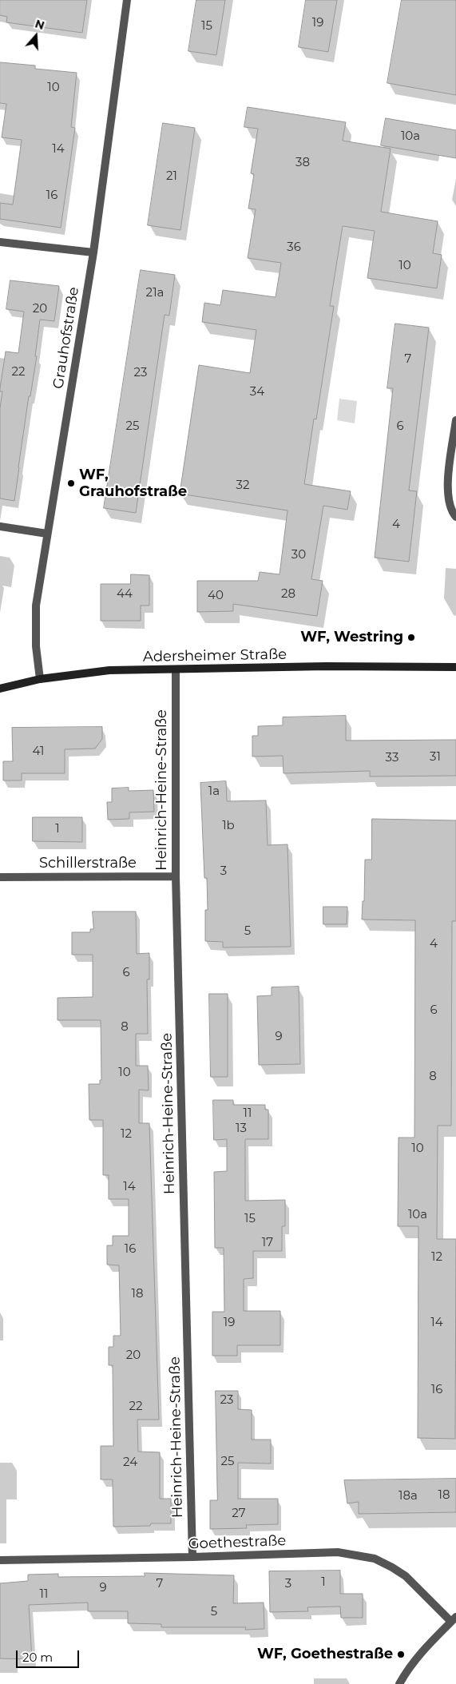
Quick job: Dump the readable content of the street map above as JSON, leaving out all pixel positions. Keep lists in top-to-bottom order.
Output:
{
  "streets": {
    "main road": ["Adersheimer Straße"],
    "street": [
      "Grauhofstraße",
      "Heinrich-Heine-Straße",
      "Schillerstraße",
      "Goethestraße"
    ]
  },
  "crossings": [
    ["Grauhofstraße", "Adersheimer Straße"],
    ["Adersheimer Straße", "Heinrich-Heine-Straße"],
    ["Heinrich-Heine-Straße", "Schillerstraße"],
    ["Heinrich-Heine-Straße", "Goethestraße"]
  ],
  "places": ["WF, Grauhofstraße", "WF, Westring", "WF, Goethestraße"],
  "house_numbers": [
    "19",
    "15",
    "10",
    "10a",
    "14",
    "38",
    "21",
    "16",
    "36",
    "10",
    "21a",
    "20",
    "7",
    "22",
    "23",
    "34",
    "25",
    "6",
    "32",
    "4",
    "30",
    "44",
    "28",
    "40",
    "41",
    "31",
    "33",
    "1a",
    "1b",
    "1",
    "3",
    "5",
    "4",
    "6",
    "6",
    "8",
    "9",
    "10",
    "8",
    "11",
    "13",
    "12",
    "10",
    "14",
    "10a",
    "15",
    "17",
    "16",
    "12",
    "18",
    "19",
    "14",
    "20",
    "16",
    "23",
    "22",
    "25",
    "24",
    "18",
    "18a",
    "27",
    "1",
    "7",
    "3",
    "9",
    "11",
    "5"
  ],
  "scale_bar": "20 m",
  "north": "top"
}
